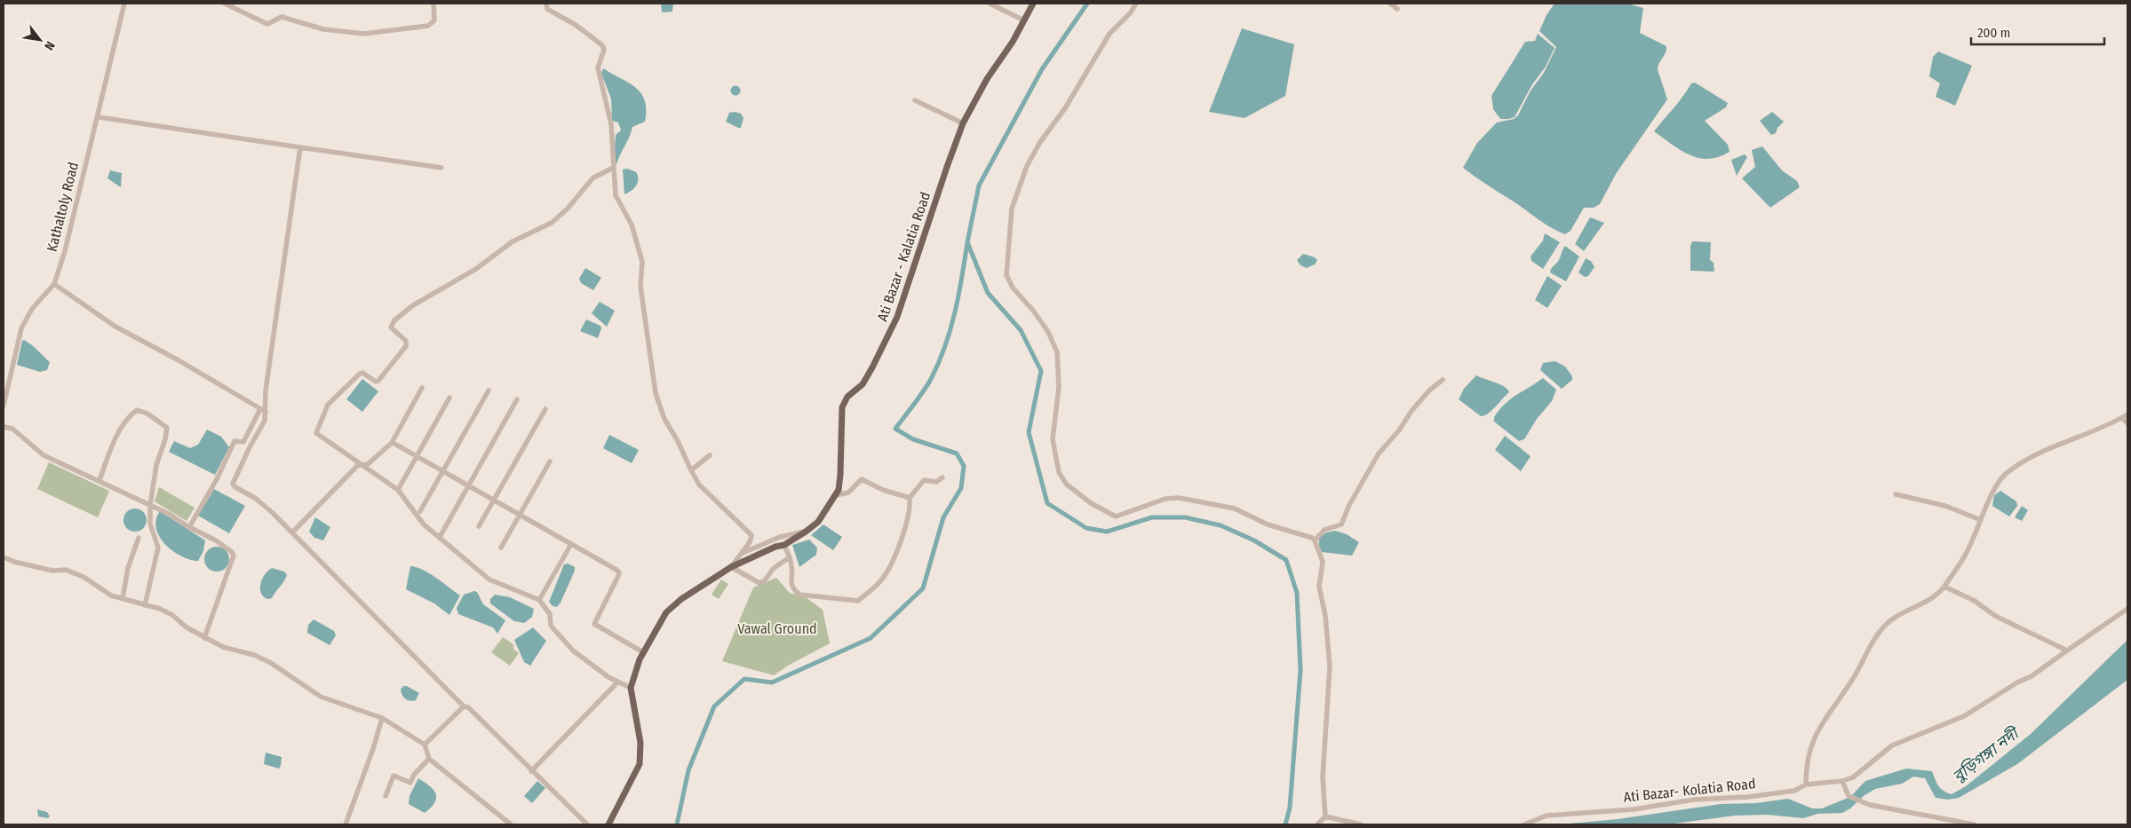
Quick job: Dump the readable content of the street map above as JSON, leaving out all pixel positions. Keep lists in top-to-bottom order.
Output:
{
  "streets": {
    "main road": ["Ati Bazar - Kalatia Road"],
    "street": ["Kathaltoly Road", "Ati Bazar- Kolatia Road"]
  },
  "water": ["বুড়িগঙ্গা নদী"],
  "parks": ["Vawal Ground"],
  "scale_bar": "200 m",
  "north": "bottom right"
}
